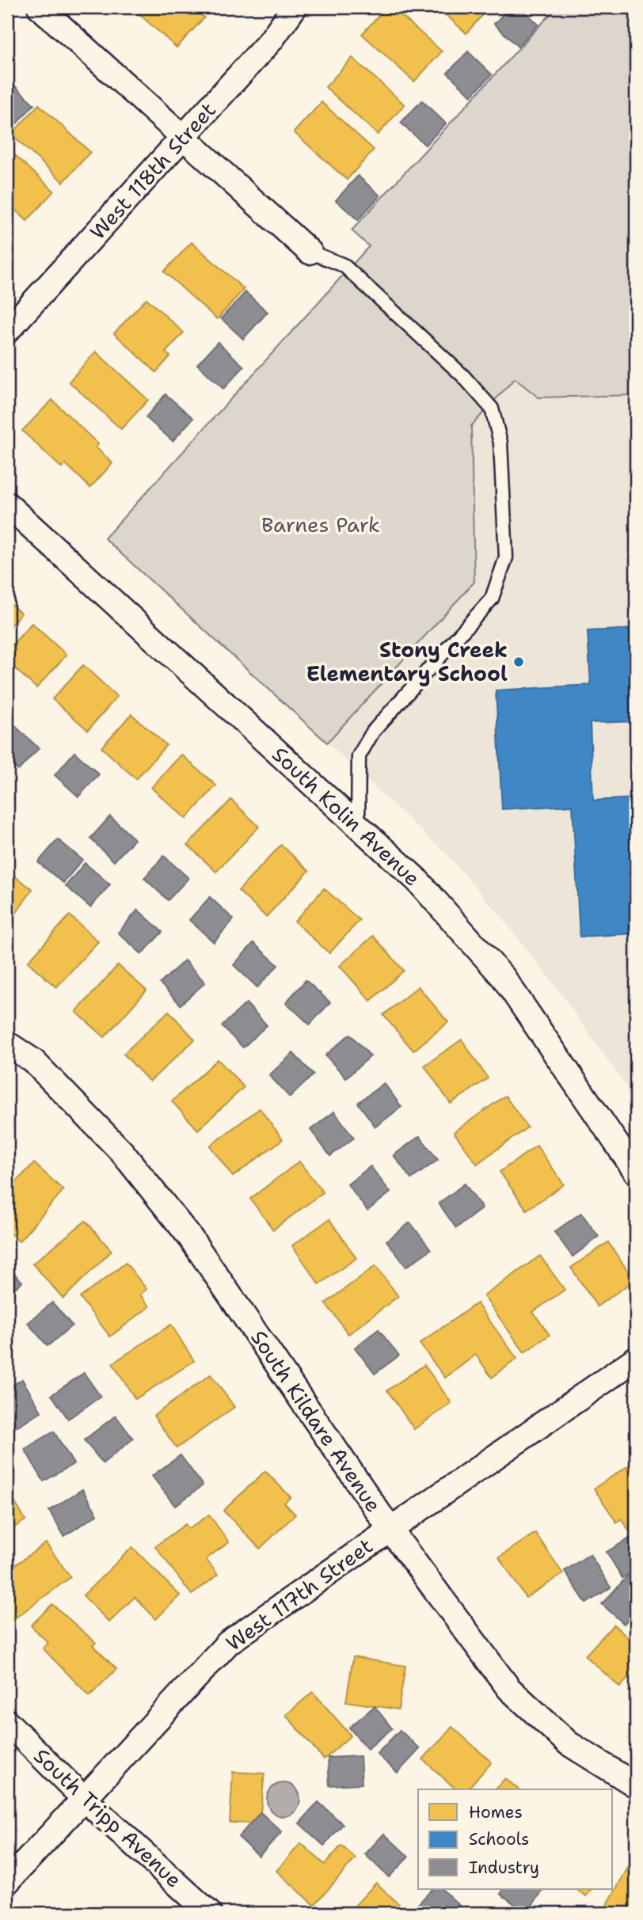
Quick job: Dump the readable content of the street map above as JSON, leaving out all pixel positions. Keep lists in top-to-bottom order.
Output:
{
  "streets": {
    "street": [
      "West 118th Street",
      "South Kolin Avenue",
      "South Kildare Avenue",
      "West 117th Street",
      "South Tripp Avenue"
    ]
  },
  "crossings": [
    ["South Kildare Avenue", "West 117th Street"],
    ["West 117th Street", "South Tripp Avenue"]
  ],
  "parks": ["Barnes Park"],
  "places": ["Stony Creek Elementary School"],
  "legend": ["Homes", "Schools", "Industry"]
}
